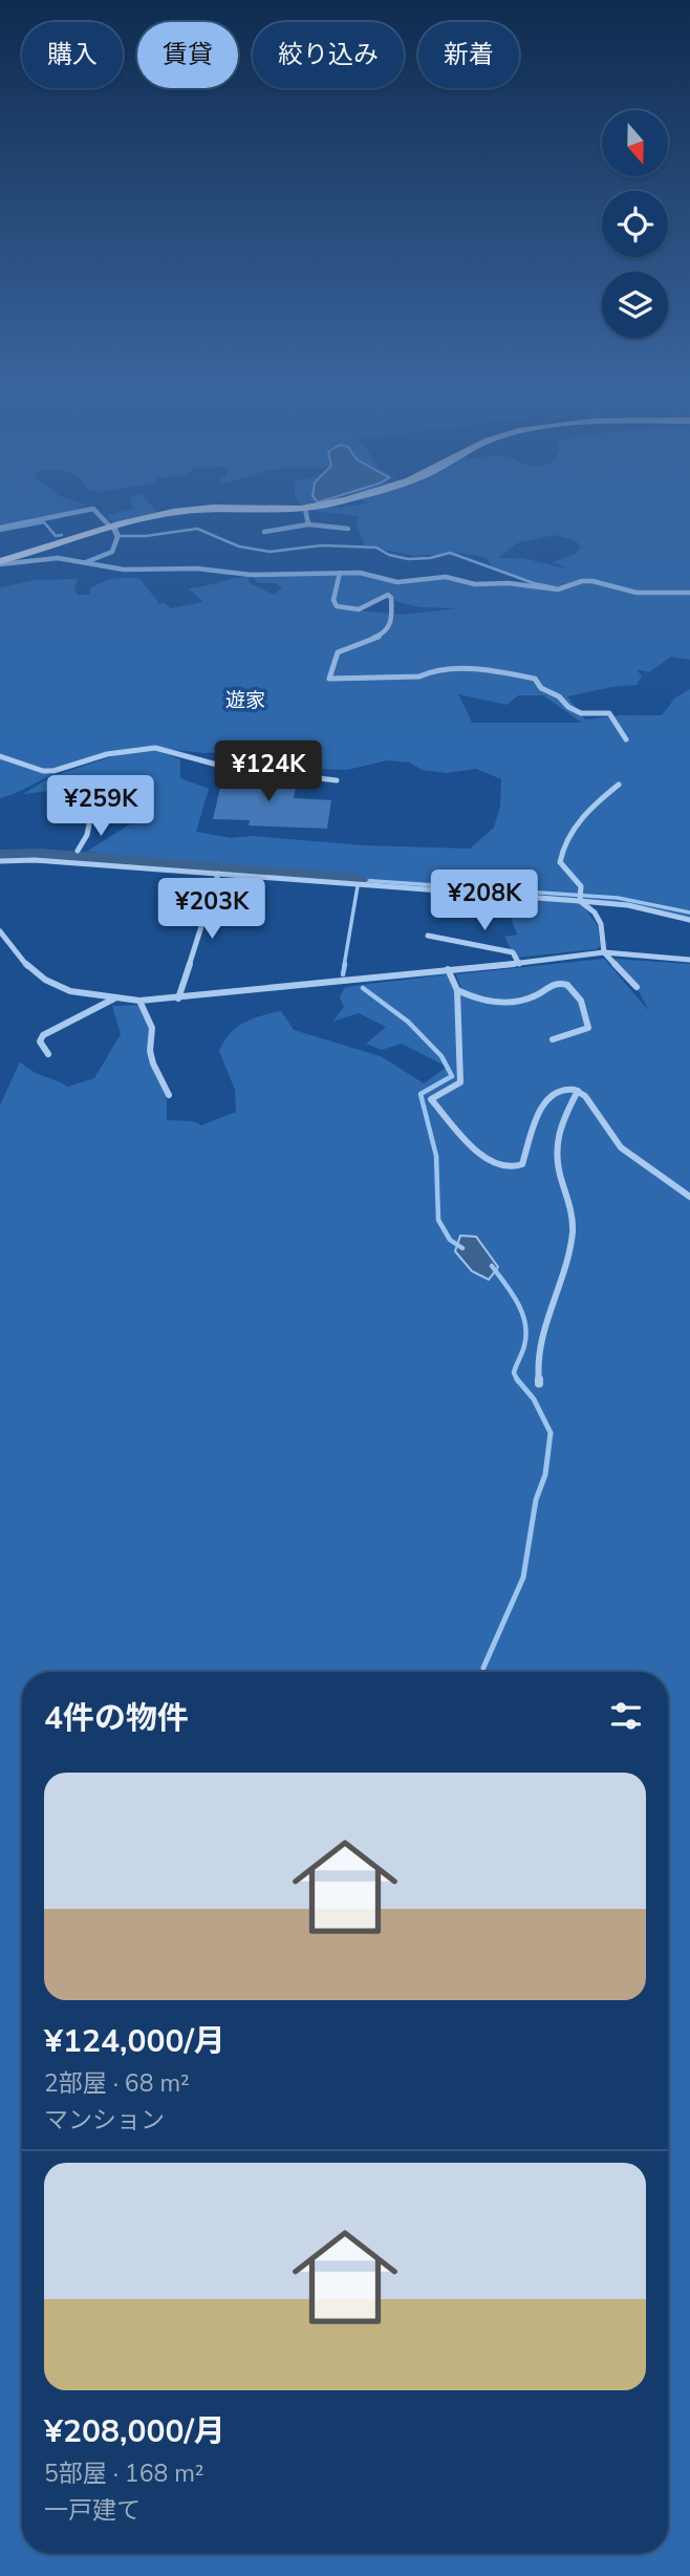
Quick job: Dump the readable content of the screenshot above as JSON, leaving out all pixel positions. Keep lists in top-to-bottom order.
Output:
{
  "districts": ["遊家"],
  "north": "bottom",
  "page": {
    "chip": [
      "購入",
      "賃貸",
      "絞り込み",
      "新着"
    ],
    "price": [
      "¥124K",
      "¥259K",
      "¥208K",
      "¥203K"
    ],
    "heading": "4件の物件",
    "list": [
      {
        "name": "¥124,000/月",
        "note": "2部屋 · 68 m² · マンション"
      },
      {
        "name": "¥208,000/月",
        "note": "5部屋 · 168 m² · 一戸建て"
      }
    ]
  }
}
